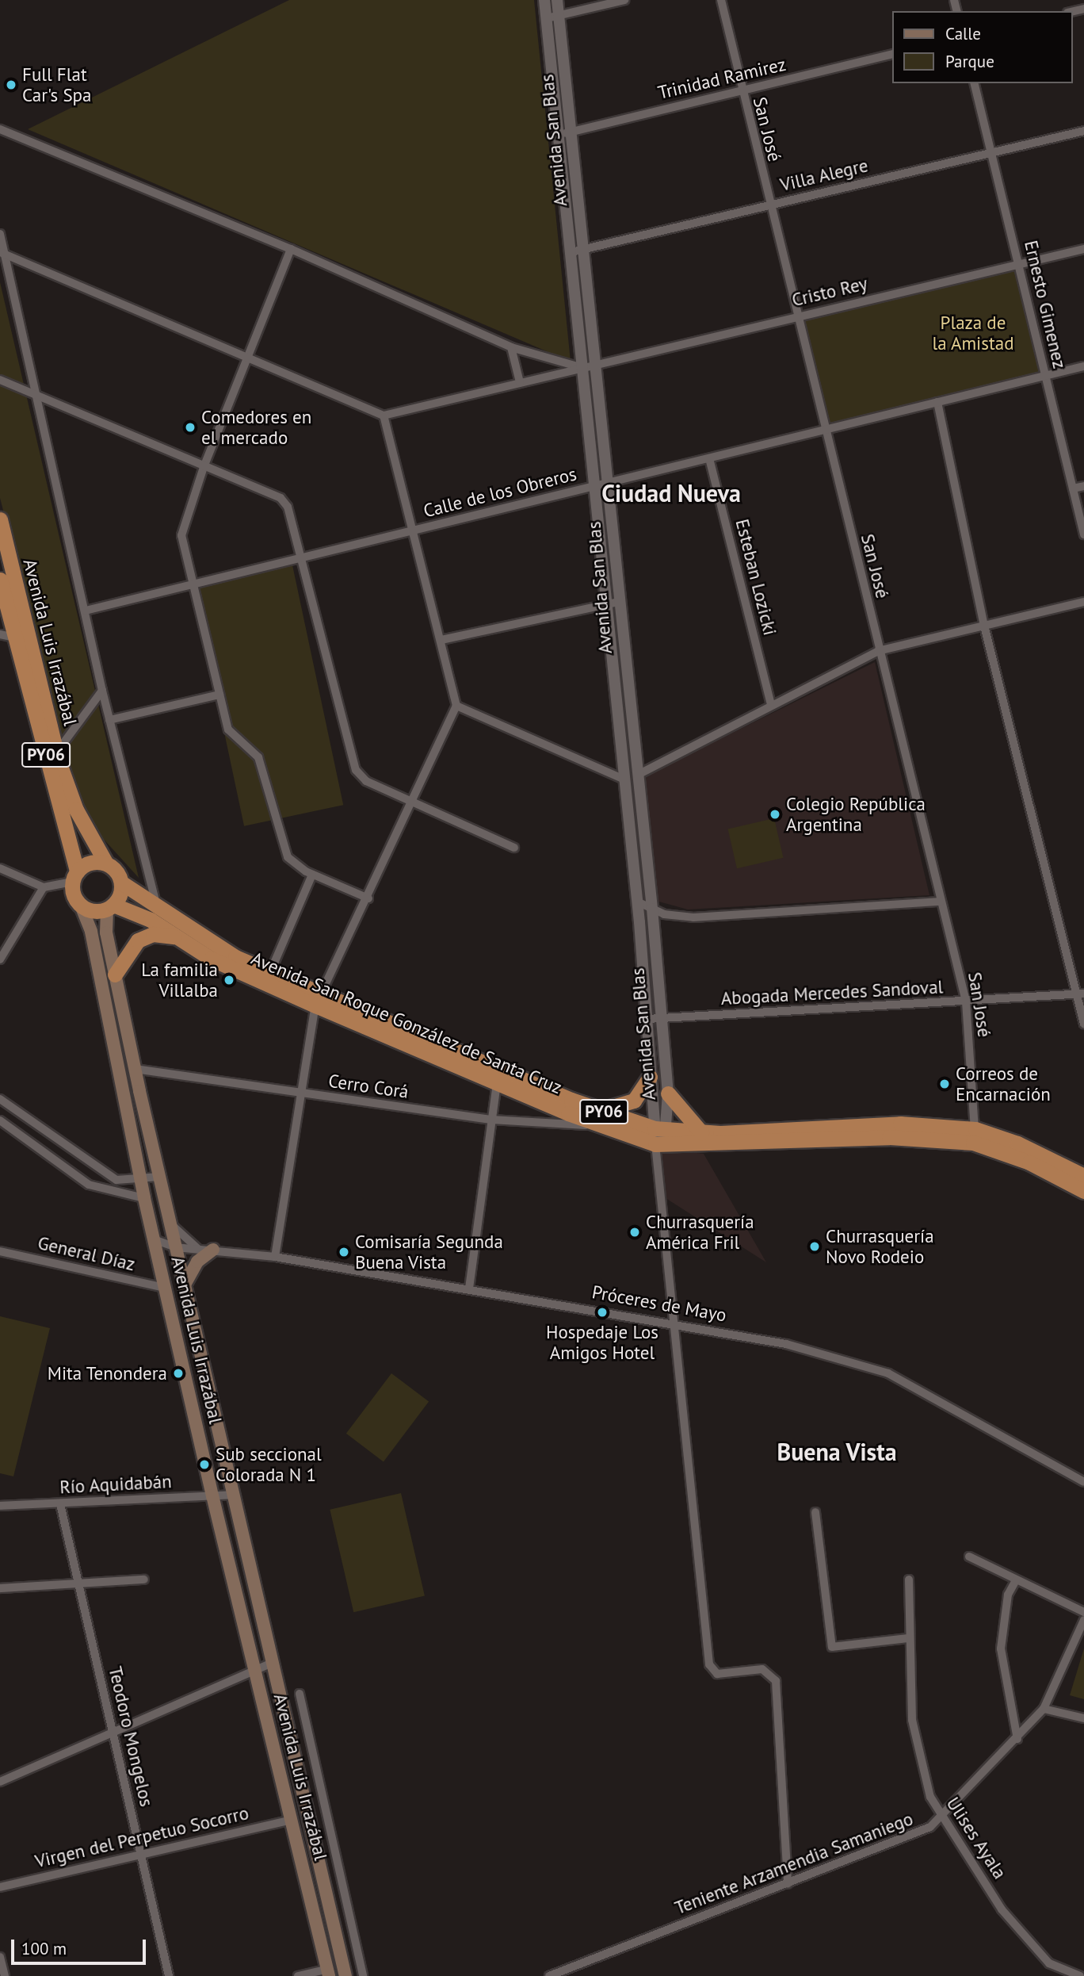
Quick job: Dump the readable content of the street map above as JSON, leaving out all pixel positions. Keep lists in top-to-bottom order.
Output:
{
  "streets": {
    "highway": ["Avenida Luis Irrazábal", "PY06", "Avenida San Roque González de Santa Cruz"],
    "street": [
      "Trinidad Ramirez",
      "San José",
      "Avenida San Blas",
      "Villa Alegre",
      "Cristo Rey",
      "Ernesto Gimenez",
      "Calle de los Obreros",
      "Esteban Lozicki",
      "Abogada Mercedes Sandoval",
      "Cerro Corá",
      "General Díaz",
      "Próceres de Mayo",
      "Río Aquidabán",
      "Teodoro Mongelos",
      "Virgen del Perpetuo Socorro",
      "Ulises Ayala",
      "Teniente Arzamendia Samaniego"
    ]
  },
  "crossings": [
    ["Trinidad Ramirez", "San José"],
    ["Trinidad Ramirez", "Avenida San Blas"],
    ["San José", "Villa Alegre"],
    ["San José", "Cristo Rey"],
    ["San José", "Calle de los Obreros"],
    ["San José", "Abogada Mercedes Sandoval"],
    ["San José", "Avenida San Roque González de Santa Cruz"],
    ["Avenida San Blas", "Villa Alegre"],
    ["Avenida San Blas", "Cristo Rey"],
    ["Avenida San Blas", "Calle de los Obreros"],
    ["Avenida San Blas", "Abogada Mercedes Sandoval"],
    ["Avenida San Blas", "Avenida San Roque González de Santa Cruz"],
    ["Avenida San Blas", "Próceres de Mayo"],
    ["Avenida San Blas", "Teniente Arzamendia Samaniego"],
    ["Villa Alegre", "Ernesto Gimenez"],
    ["Cristo Rey", "Ernesto Gimenez"],
    ["Ernesto Gimenez", "Calle de los Obreros"],
    ["Calle de los Obreros", "Esteban Lozicki"],
    ["Avenida Luis Irrazábal", "PY06"],
    ["Avenida Luis Irrazábal", "Avenida San Roque González de Santa Cruz"],
    ["Avenida Luis Irrazábal", "Cerro Corá"],
    ["Avenida Luis Irrazábal", "General Díaz"],
    ["Avenida Luis Irrazábal", "Próceres de Mayo"],
    ["Avenida Luis Irrazábal", "Río Aquidabán"],
    ["Avenida Luis Irrazábal", "Virgen del Perpetuo Socorro"],
    ["PY06", "Avenida San Roque González de Santa Cruz"],
    ["Avenida San Roque González de Santa Cruz", "Cerro Corá"],
    ["Río Aquidabán", "Teodoro Mongelos"],
    ["Teodoro Mongelos", "Virgen del Perpetuo Socorro"],
    ["Ulises Ayala", "Teniente Arzamendia Samaniego"]
  ],
  "districts": ["Ciudad Nueva", "Buena Vista"],
  "parks": ["Plaza de la Amistad"],
  "places": [
    "Full Flat Car's Spa",
    "Comedores en el mercado",
    "Colegio República Argentina",
    "La familia Villalba",
    "Correos de Encarnación",
    "Churrasquería América Fril",
    "Churrasquería Novo Rodeio",
    "Comisaría Segunda Buena Vista",
    "Hospedaje Los Amigos Hotel",
    "Mita Tenondera",
    "Sub seccional Colorada N 1"
  ],
  "legend": ["Calle", "Parque"],
  "scale_bar": "100 m"
}
